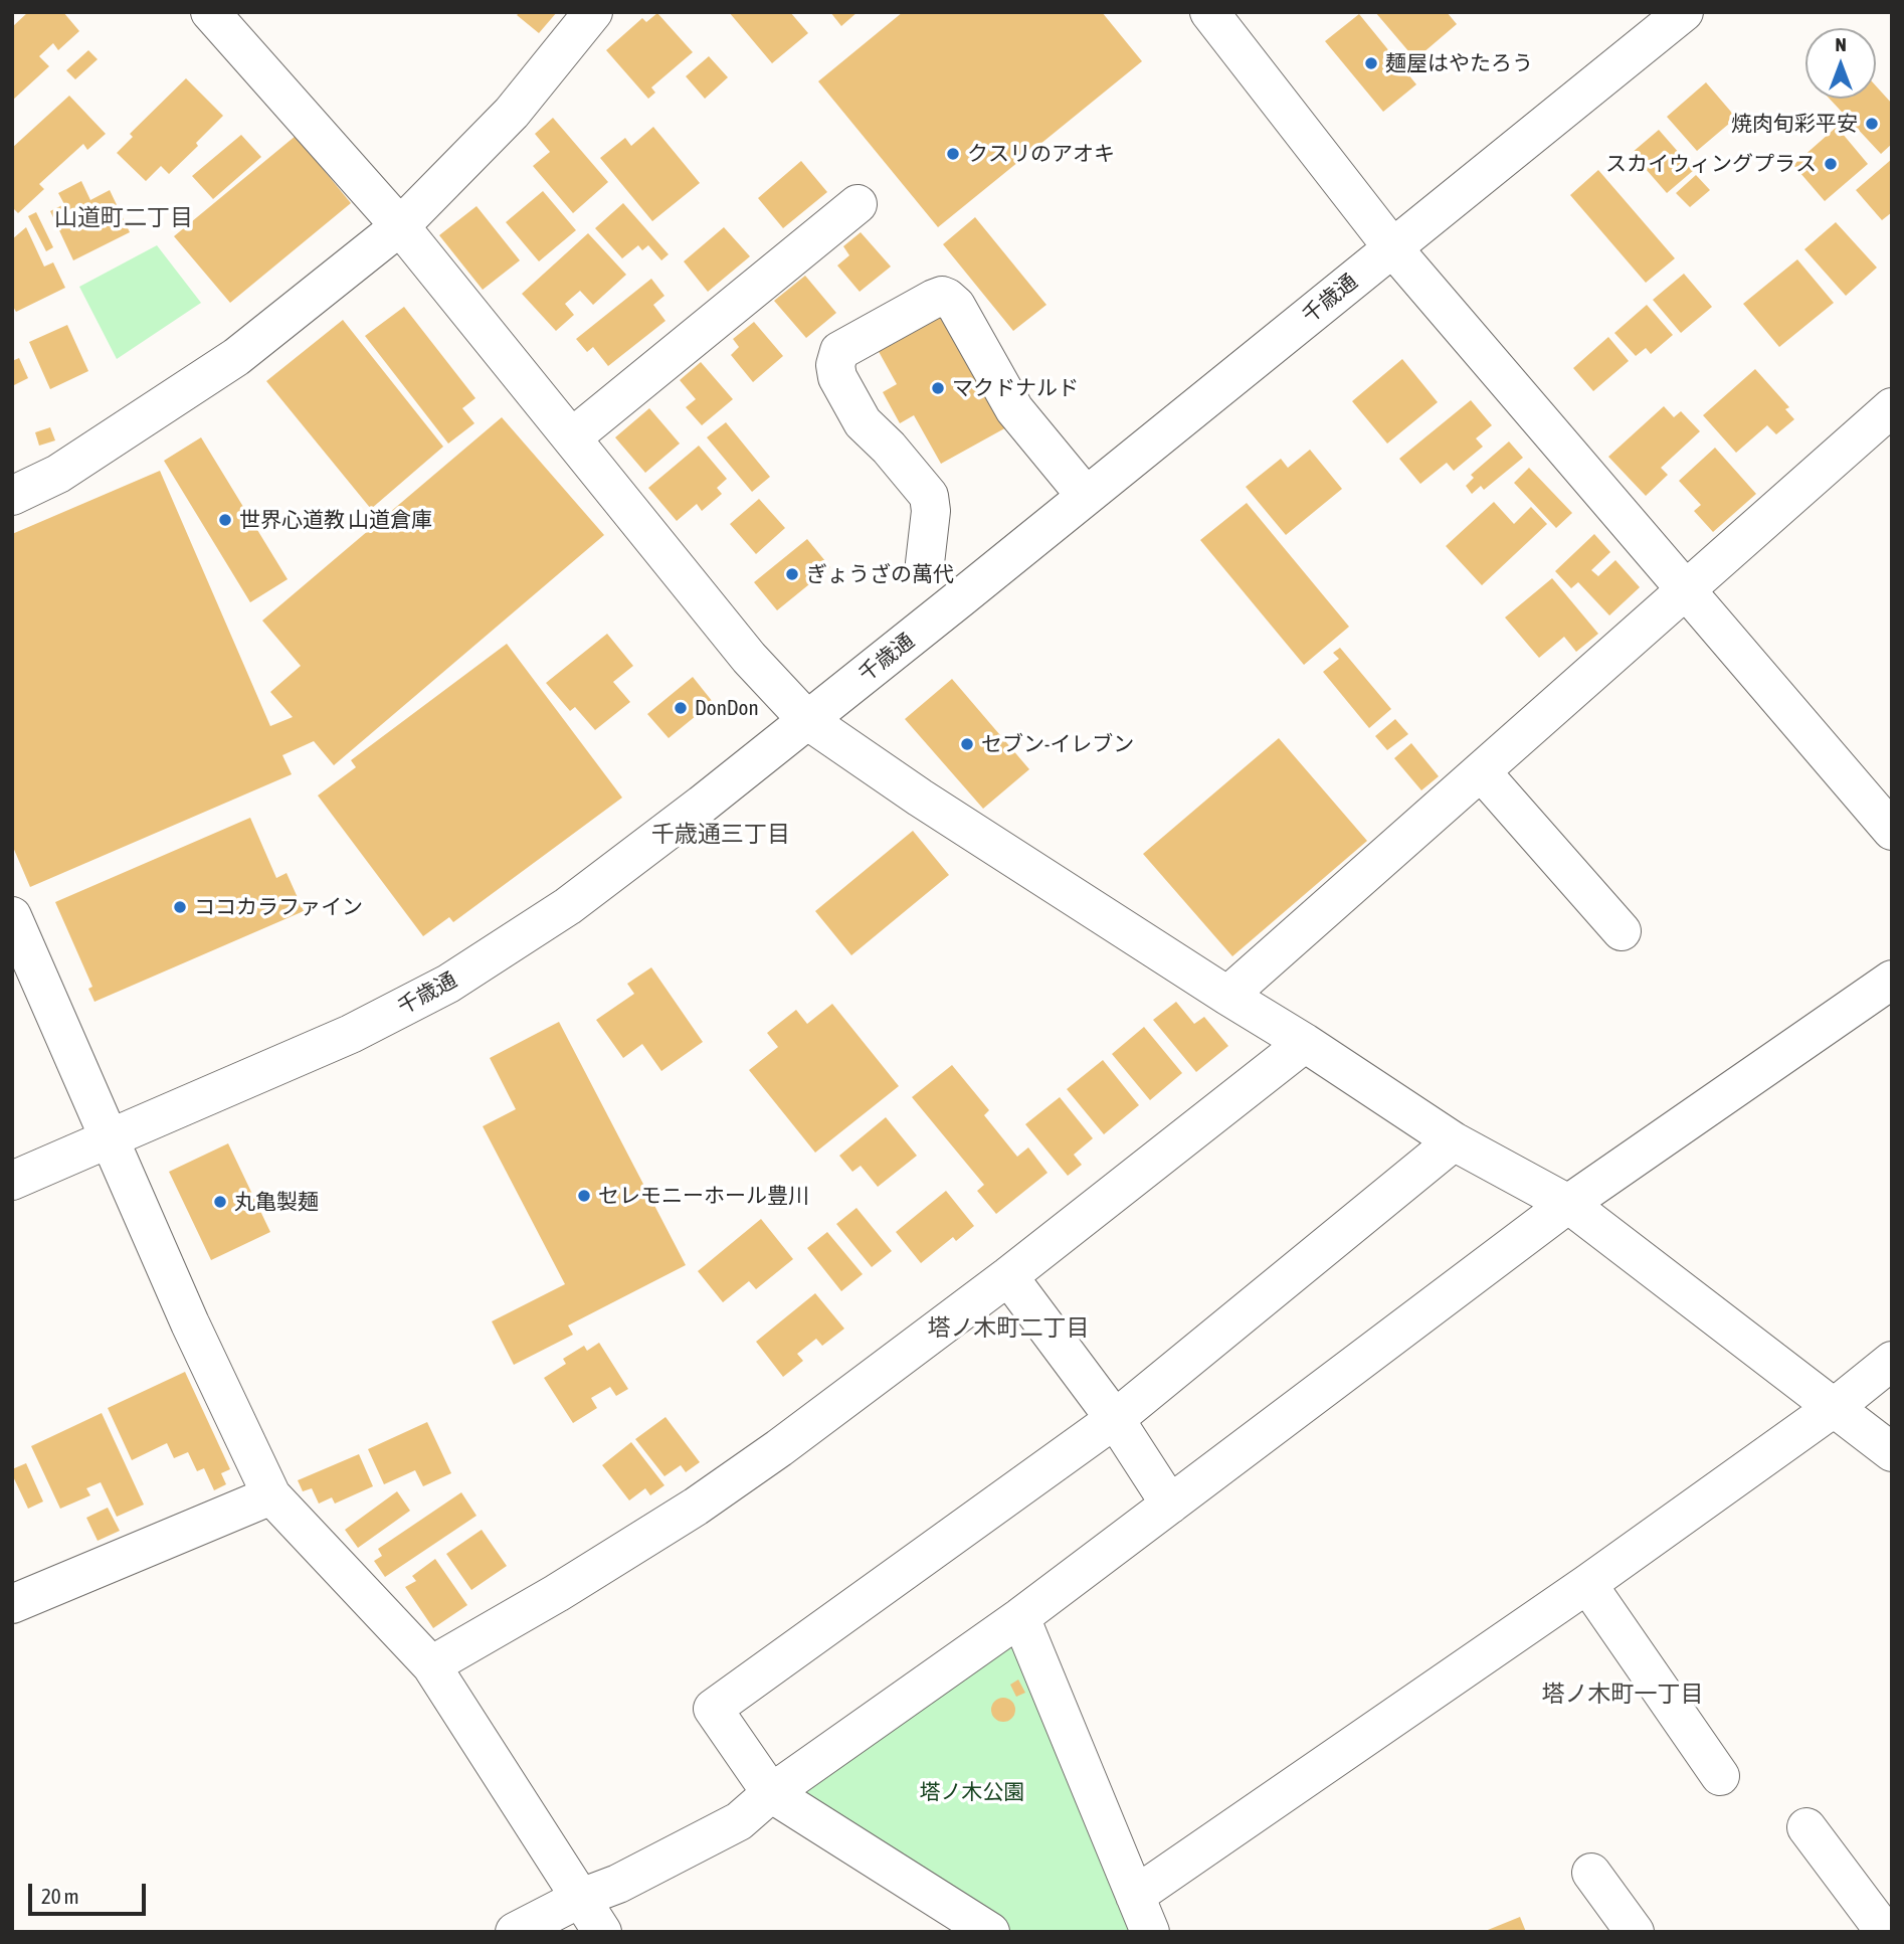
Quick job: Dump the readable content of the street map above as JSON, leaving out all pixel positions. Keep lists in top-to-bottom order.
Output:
{
  "streets": {
    "street": ["千歳通"]
  },
  "districts": [
    "山道町二丁目",
    "千歳通三丁目",
    "塔ノ木町二丁目",
    "塔ノ木町一丁目"
  ],
  "parks": ["塔ノ木公園"],
  "places": [
    "麺屋はやたろう",
    "焼肉旬彩平安",
    "クスリのアオキ",
    "スカイウィングプラス",
    "マクドナルド",
    "世界心道教 山道倉庫",
    "ぎょうざの萬代",
    "DonDon",
    "セブン-イレブン",
    "ココカラファイン",
    "セレモニーホール豊川",
    "丸亀製麺"
  ],
  "scale_bar": "20 m",
  "north": "top"
}
